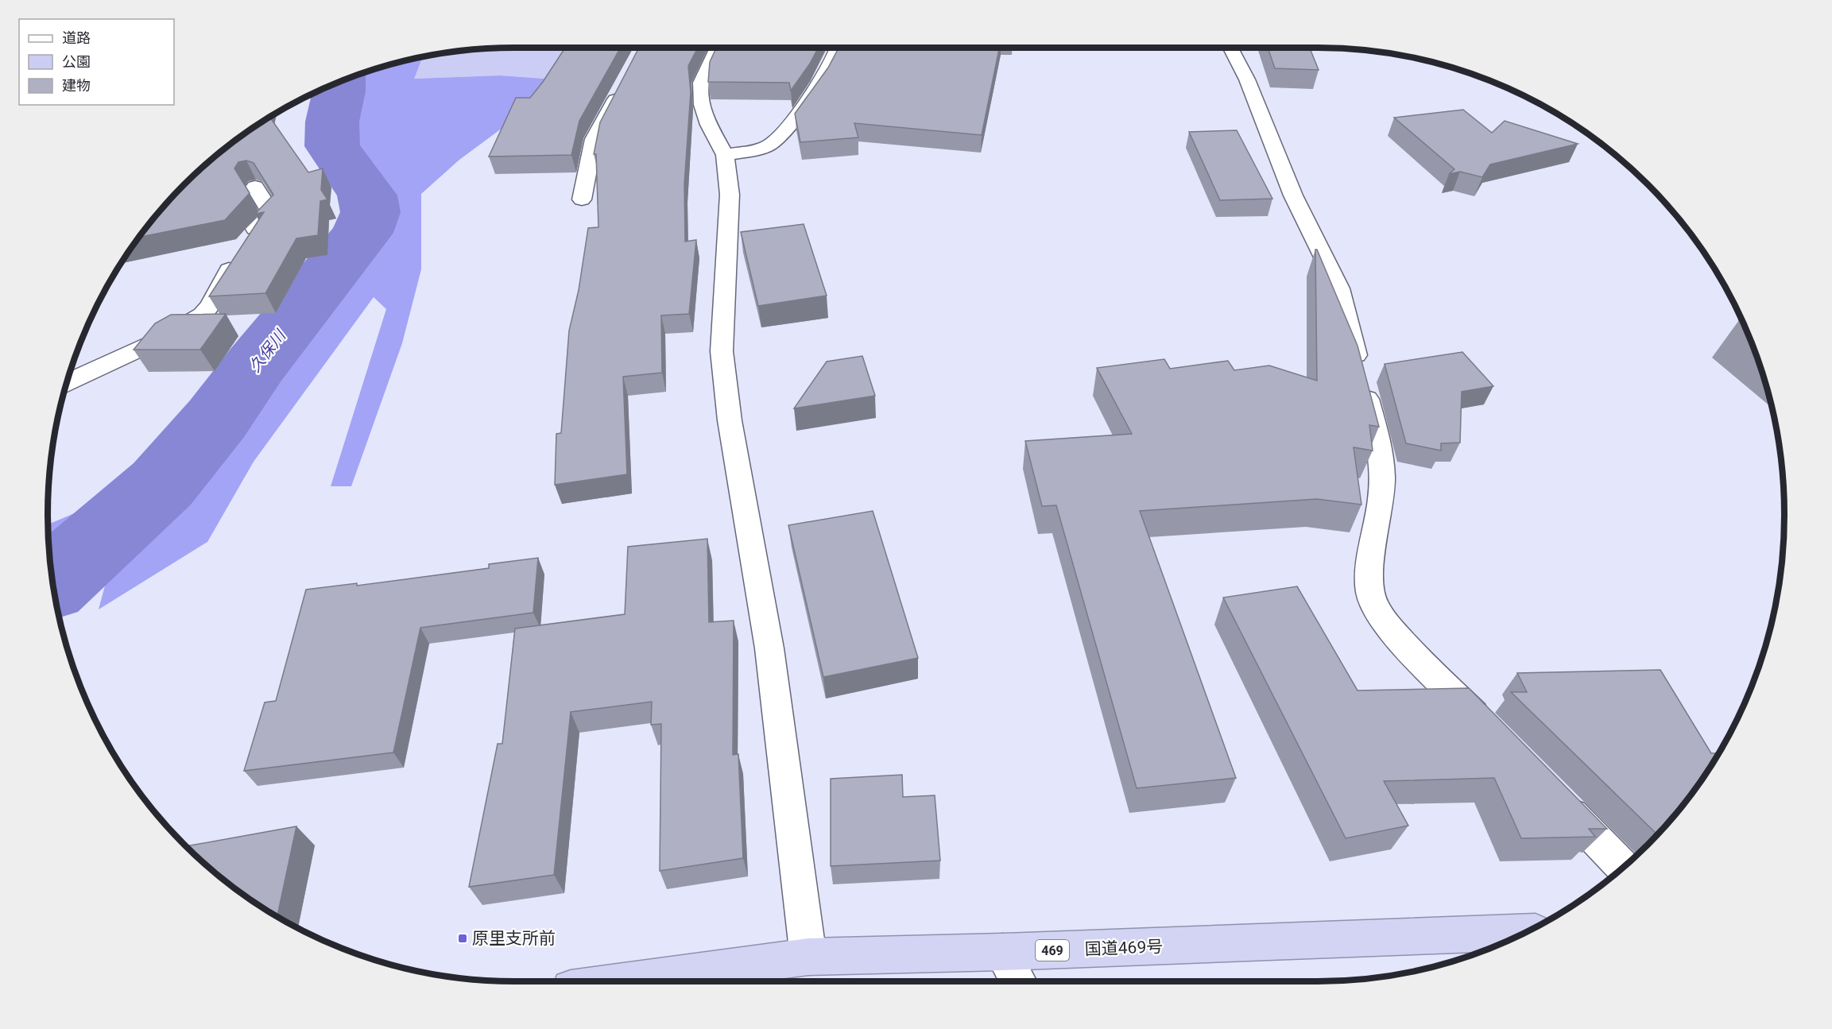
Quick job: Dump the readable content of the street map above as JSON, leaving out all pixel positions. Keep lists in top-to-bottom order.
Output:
{
  "streets": {
    "highway": ["国道469号", "469"]
  },
  "water": ["久保川"],
  "places": {
    "transit": ["原里支所前"]
  },
  "legend": ["道路", "公園", "建物"]
}
